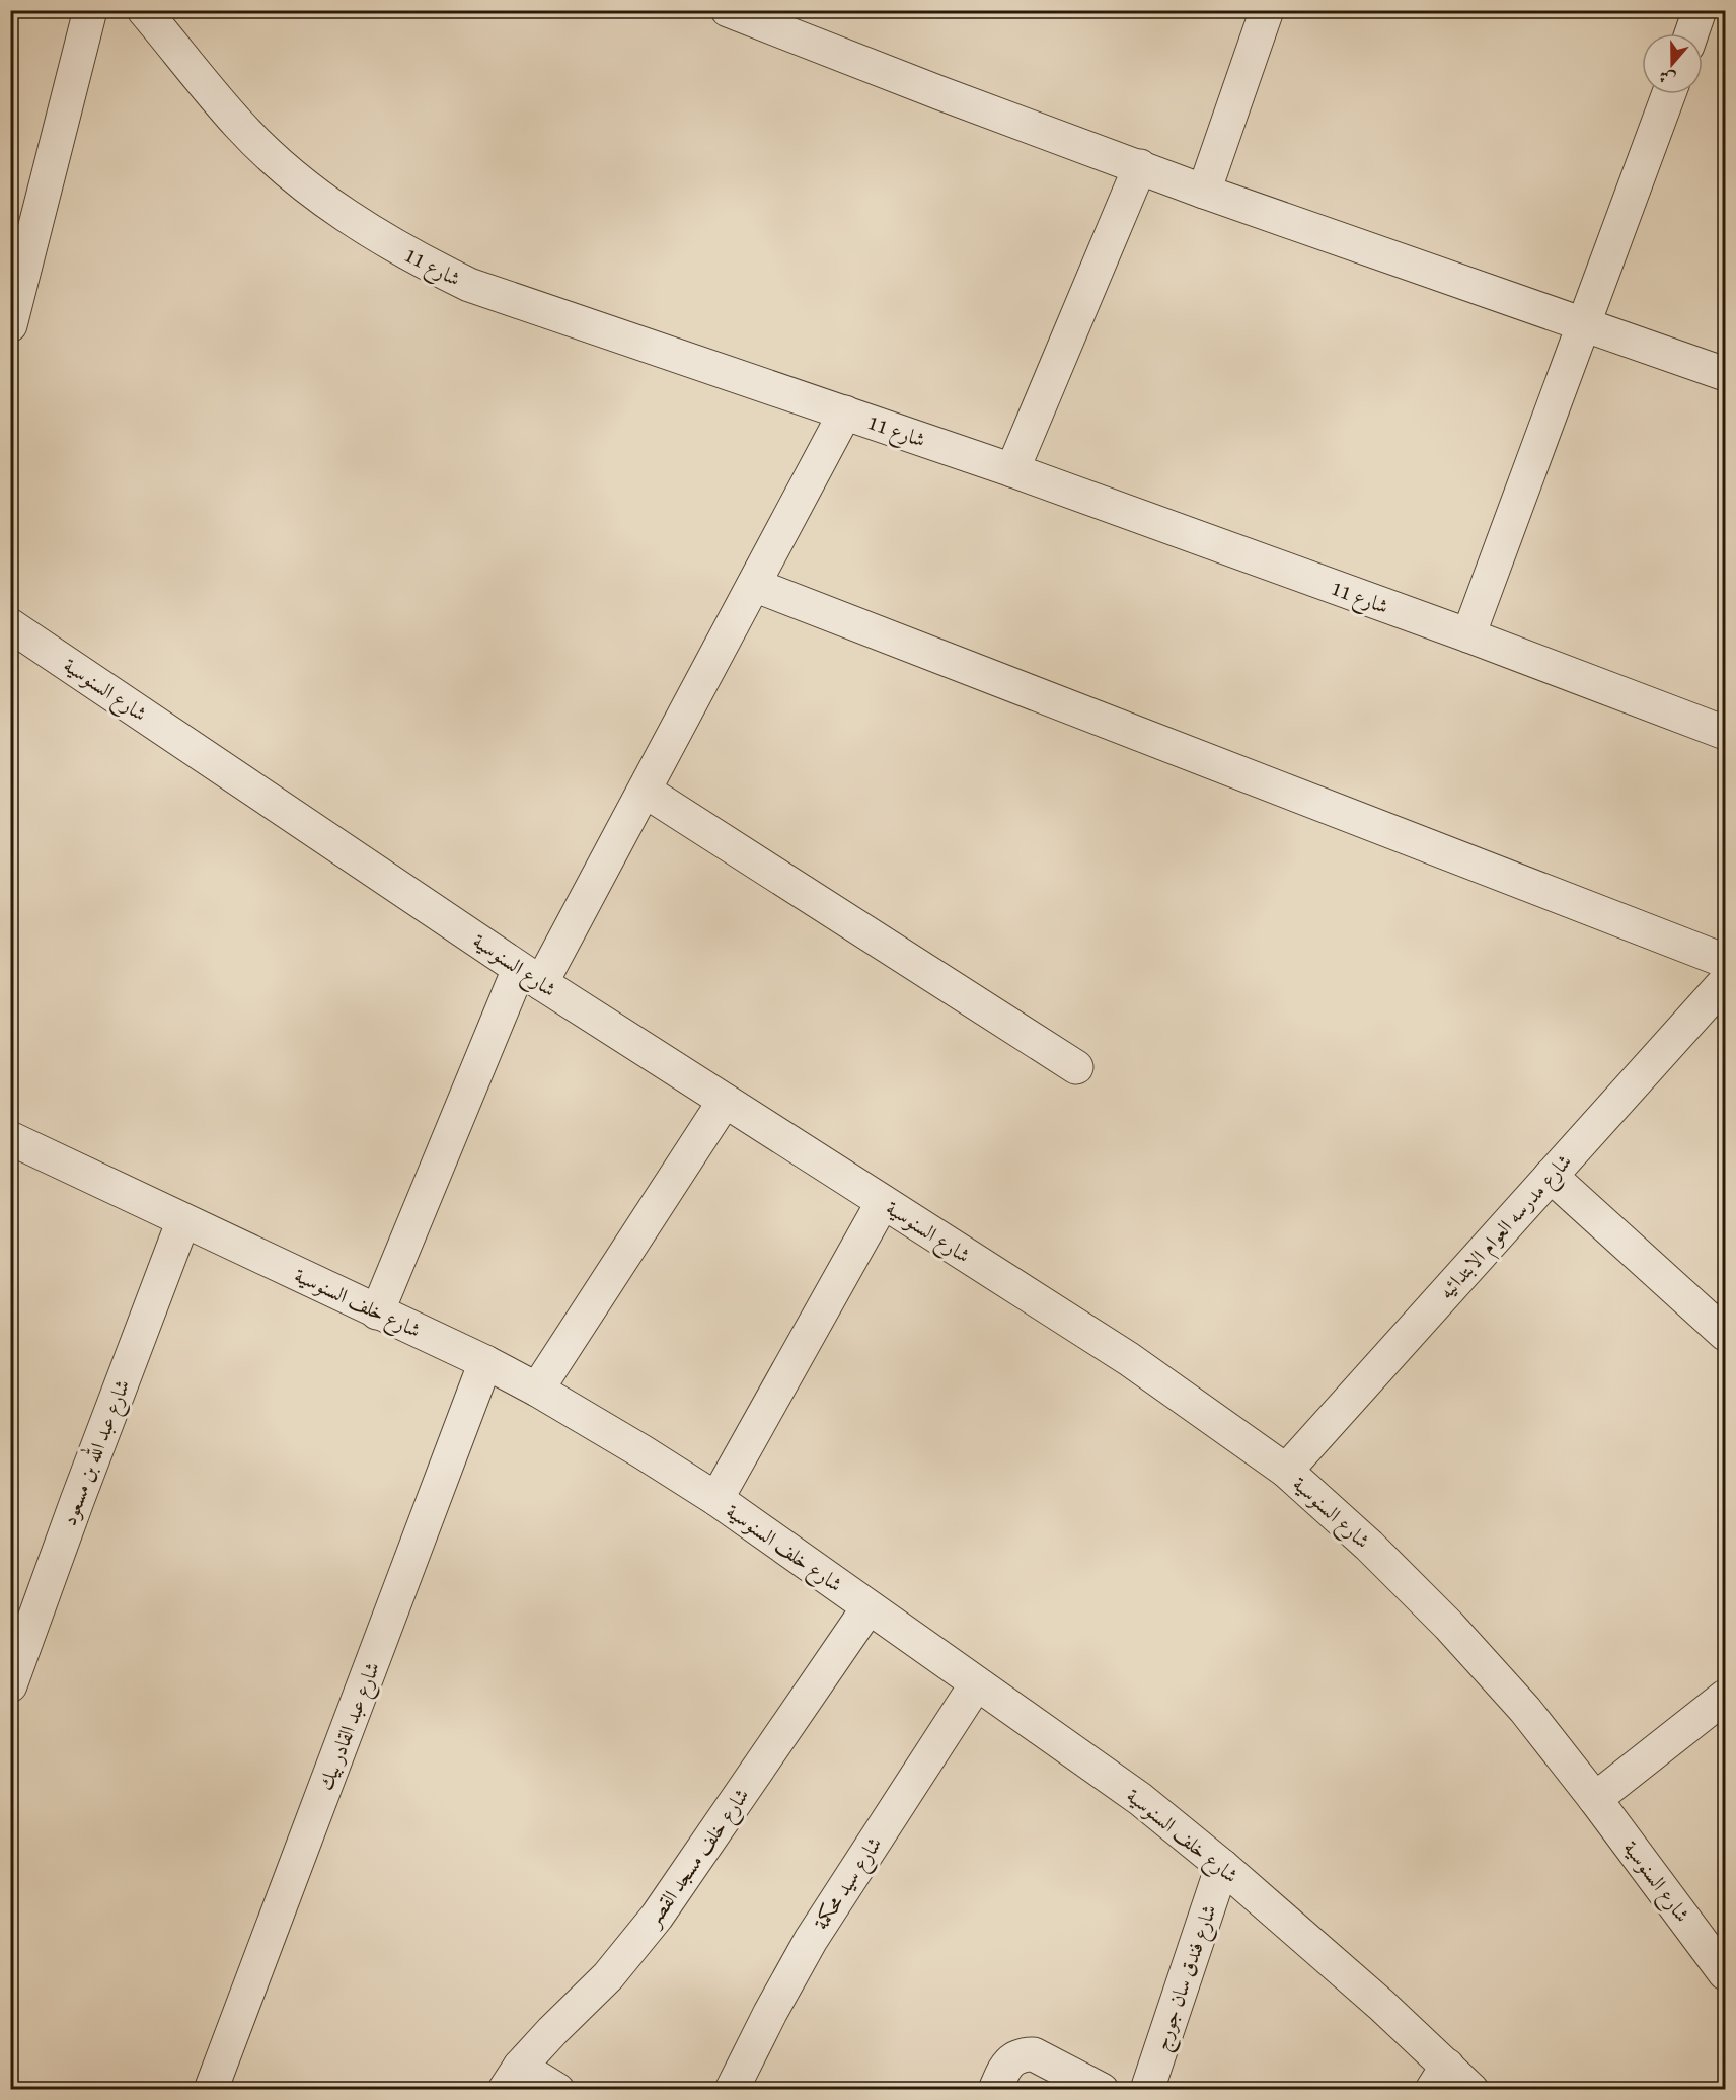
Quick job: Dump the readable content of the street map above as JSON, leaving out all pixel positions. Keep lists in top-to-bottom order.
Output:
{
  "streets": {
    "street": [
      "شارع 11",
      "شارع السنوسية",
      "شارع مدرسه العوام الابتدائيه",
      "شارع خلف السنوسية",
      "شارع عبد الله بن مسعود",
      "شارع عبد القادر بيك",
      "شارع خلف مسجد القصر",
      "شارع سيد محكمة",
      "شارع فندق سان جورج"
    ]
  },
  "crossings": [
    ["شارع السنوسية", "شارع مدرسه العوام الابتدائيه"],
    ["شارع خلف السنوسية", "شارع عبد الله بن مسعود"],
    ["شارع خلف السنوسية", "شارع عبد القادر بيك"],
    ["شارع خلف السنوسية", "شارع خلف مسجد القصر"],
    ["شارع خلف السنوسية", "شارع سيد محكمة"],
    ["شارع خلف السنوسية", "شارع فندق سان جورج"]
  ],
  "north": "bottom"
}
